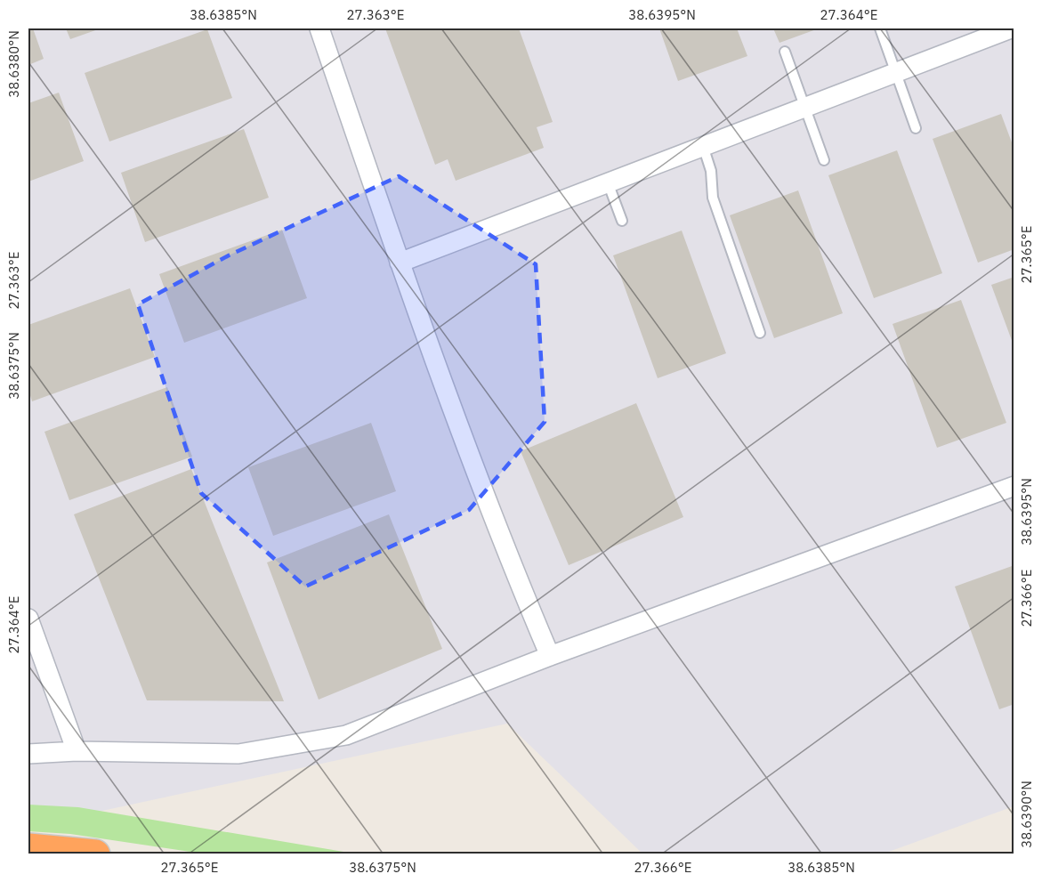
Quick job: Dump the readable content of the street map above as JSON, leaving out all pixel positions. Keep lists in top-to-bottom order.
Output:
{
  "coordinates": [
    "38.6385°N",
    "27.363°E",
    "38.6395°N",
    "27.364°E",
    "38.6380°N",
    "27.365°E",
    "38.6375°N",
    "27.366°E",
    "38.6390°N"
  ]
}
